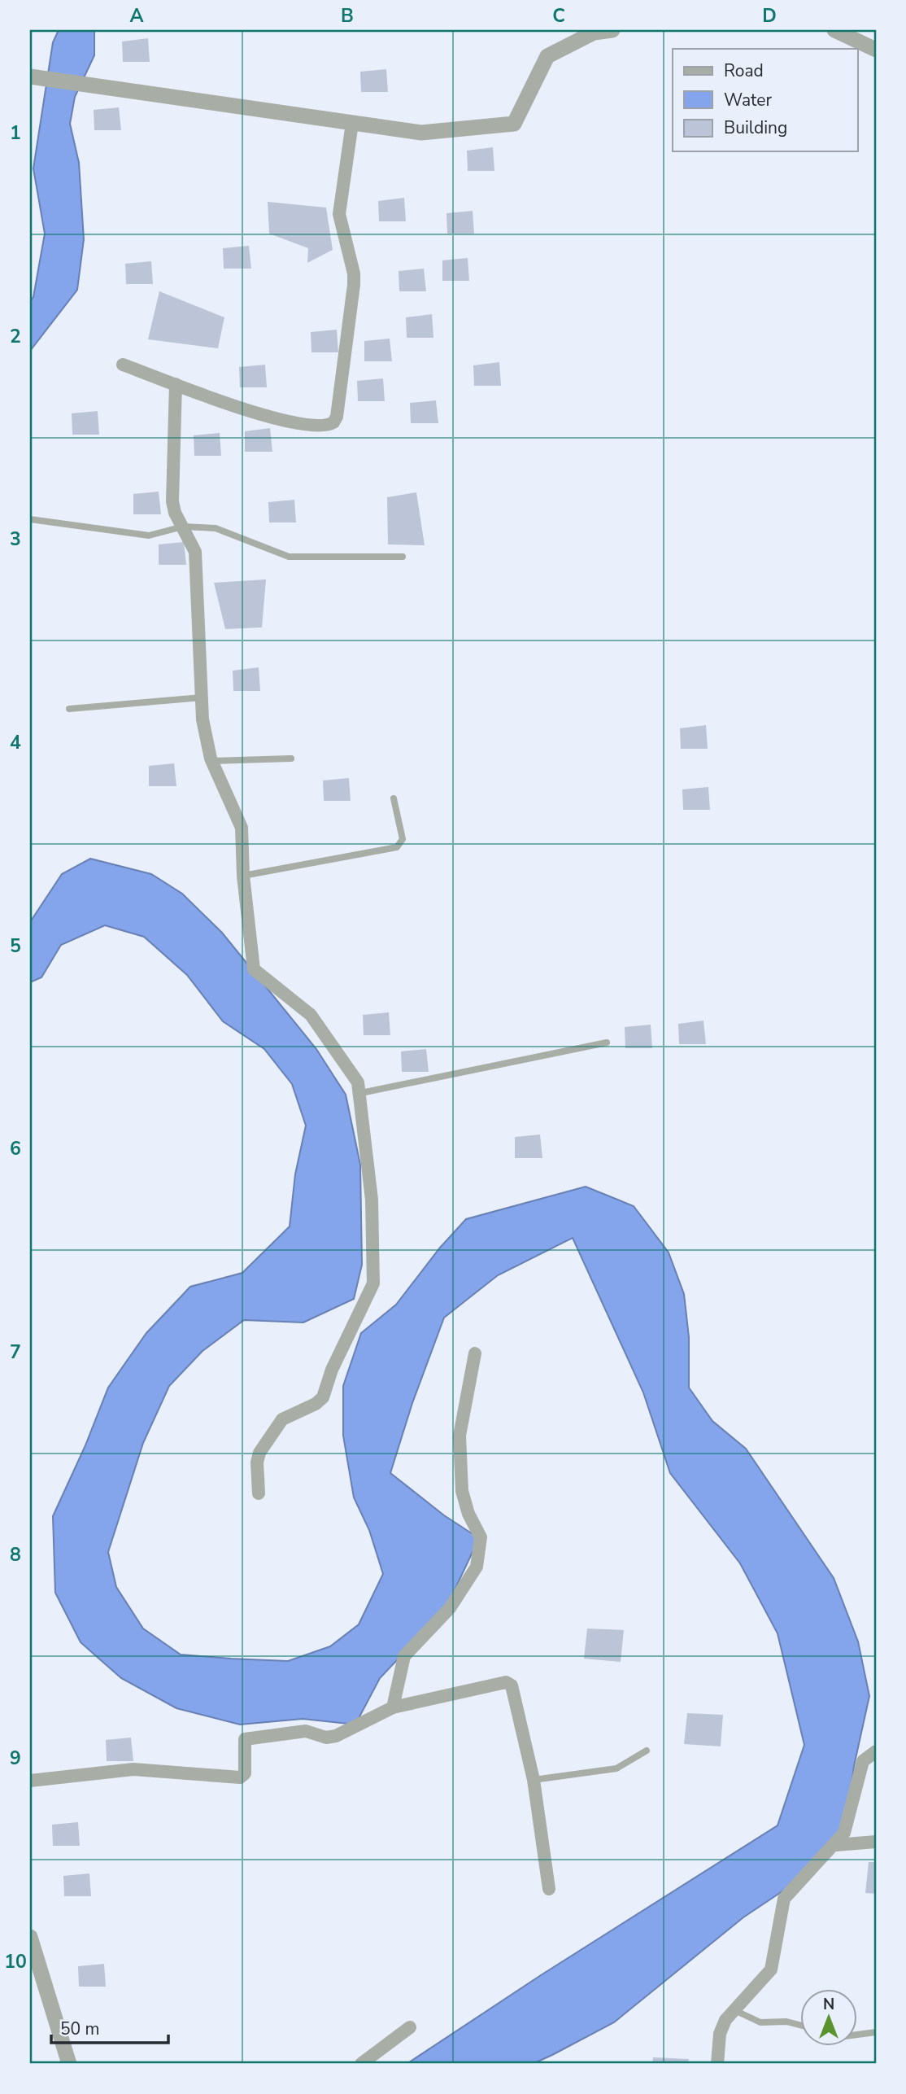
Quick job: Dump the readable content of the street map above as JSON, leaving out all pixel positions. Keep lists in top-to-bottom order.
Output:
{
  "legend": ["Road", "Water", "Building"],
  "scale_bar": "50 m",
  "north": "top",
  "grid": {
    "columns": [
      "A",
      "B",
      "C",
      "D"
    ],
    "rows": [
      "1",
      "2",
      "3",
      "4",
      "5",
      "6",
      "7",
      "8",
      "9",
      "10"
    ]
  }
}
